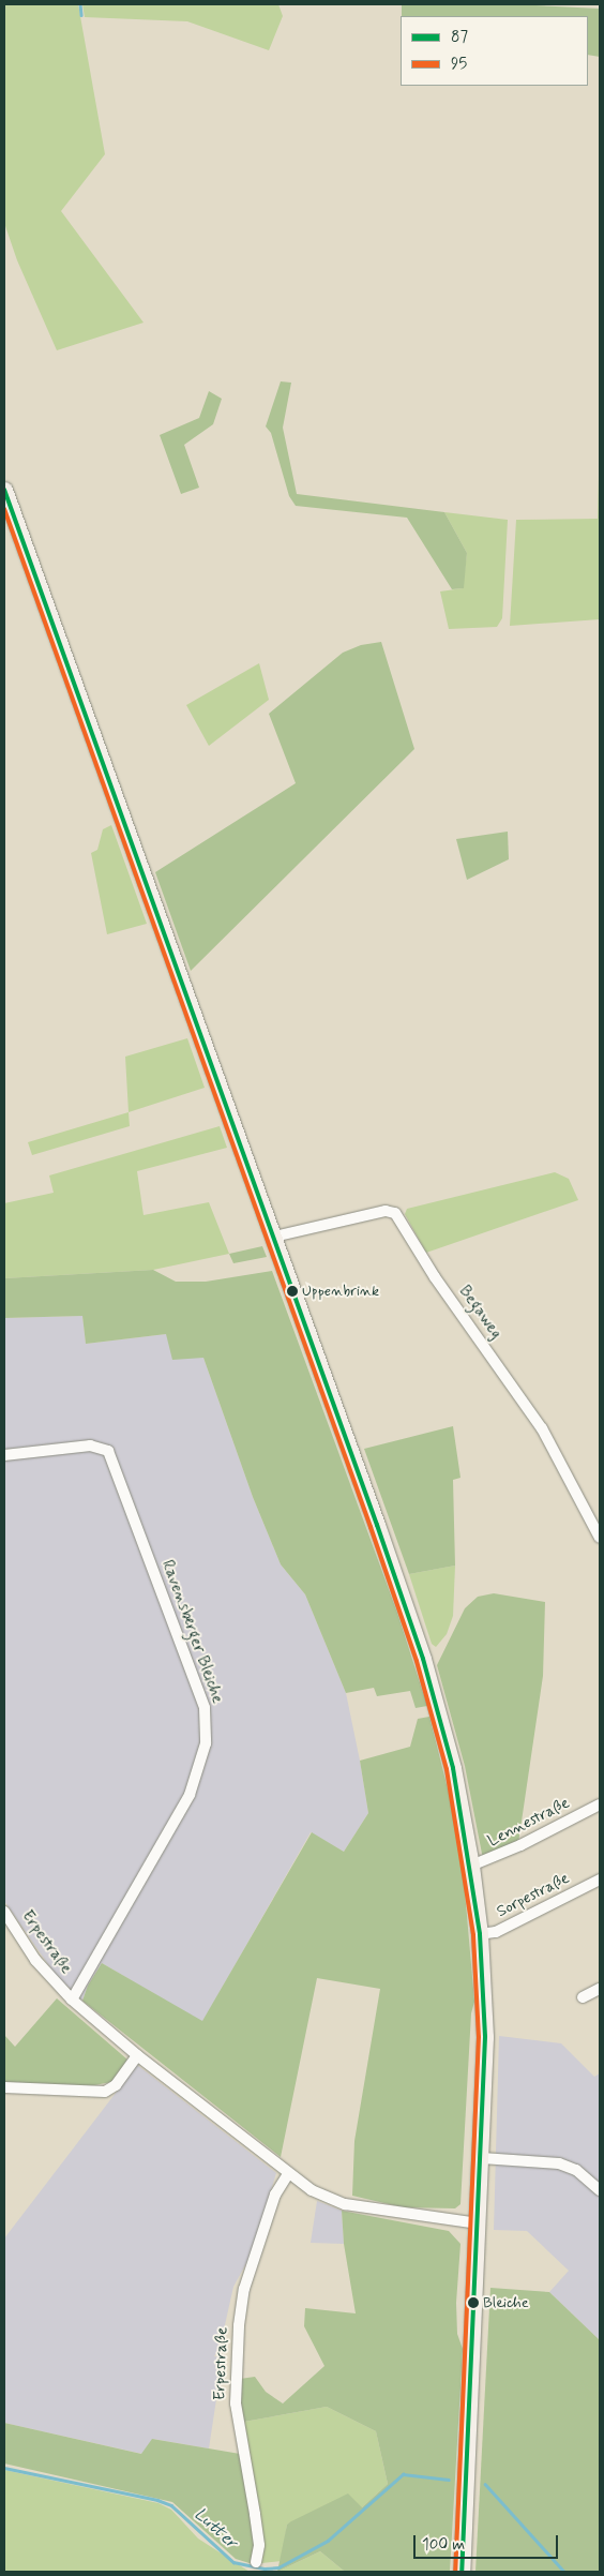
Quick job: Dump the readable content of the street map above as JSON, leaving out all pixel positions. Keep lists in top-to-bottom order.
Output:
{
  "streets": {
    "street": [
      "Begaweg",
      "Ravensberger Bleiche",
      "Lennestraße",
      "Sorpestraße",
      "Erpestraße"
    ]
  },
  "crossings": [
    ["Ravensberger Bleiche", "Erpestraße"]
  ],
  "water": ["Lutter"],
  "places": ["Uppenbrink", "Bleiche"],
  "lines": ["transit line 87", "transit line 95"],
  "legend": ["87", "95"],
  "scale_bar": "100 m"
}
